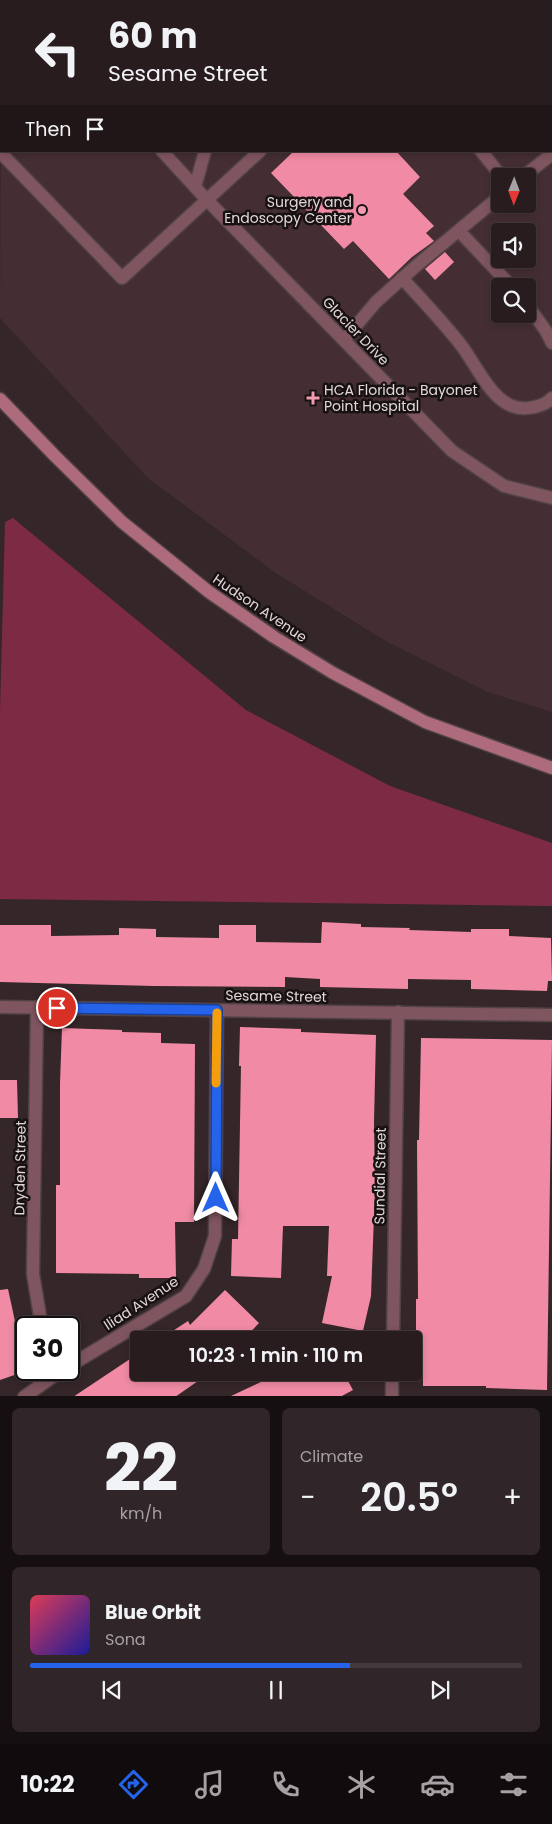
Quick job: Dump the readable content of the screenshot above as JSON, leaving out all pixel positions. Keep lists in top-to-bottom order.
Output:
{
  "streets": {
    "street": [
      "Glacier Drive",
      "Hudson Avenue",
      "Sesame Street",
      "Dryden Street",
      "Sundial Street",
      "Iliad Avenue"
    ]
  },
  "crossings": [
    ["Sesame Street", "Dryden Street"],
    ["Sesame Street", "Sundial Street"],
    ["Sesame Street", "Iliad Avenue"]
  ],
  "places": {
    "other": ["Surgery and Endoscopy Center"],
    "health": ["HCA Florida - Bayonet Point Hospital"]
  },
  "north": "bottom",
  "page": {
    "turn": ["60 m", "Sesame Street"],
    "then": "Then",
    "limit": "30",
    "trip": "10:23 · 1 min · 110 m",
    "tile": [
      ["22", "km/h"],
      "Climate"
    ],
    "heat": ["−", "20.5°", "+"],
    "song": ["Blue Orbit", "Sona"],
    "tabs": "10:22"
  }
}
